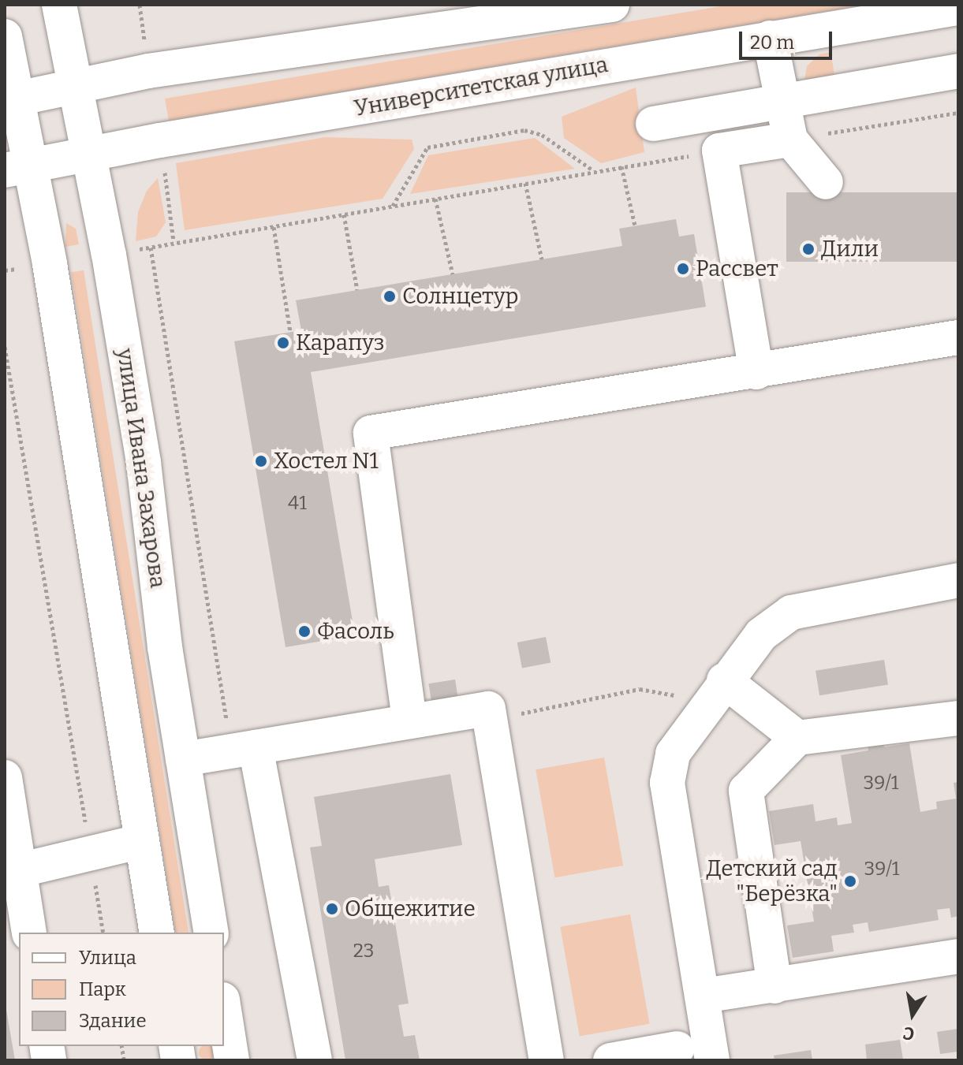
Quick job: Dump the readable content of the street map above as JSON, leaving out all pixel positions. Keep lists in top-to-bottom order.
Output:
{
  "streets": {
    "main road": ["Университетская улица", "улица Ивана Захарова"]
  },
  "crossings": [
    ["Университетская улица", "улица Ивана Захарова"]
  ],
  "places": [
    "Дили",
    "Рассвет",
    "Солнцетур",
    "Карапуз",
    "Хостел N1",
    "Фасоль",
    "Детский сад \"Берёзка\"",
    "Общежитие"
  ],
  "house_numbers": [
    "41",
    "39/1",
    "39/1",
    "23"
  ],
  "legend": ["Улица", "Парк", "Здание"],
  "scale_bar": "20 m",
  "north": "bottom"
}
